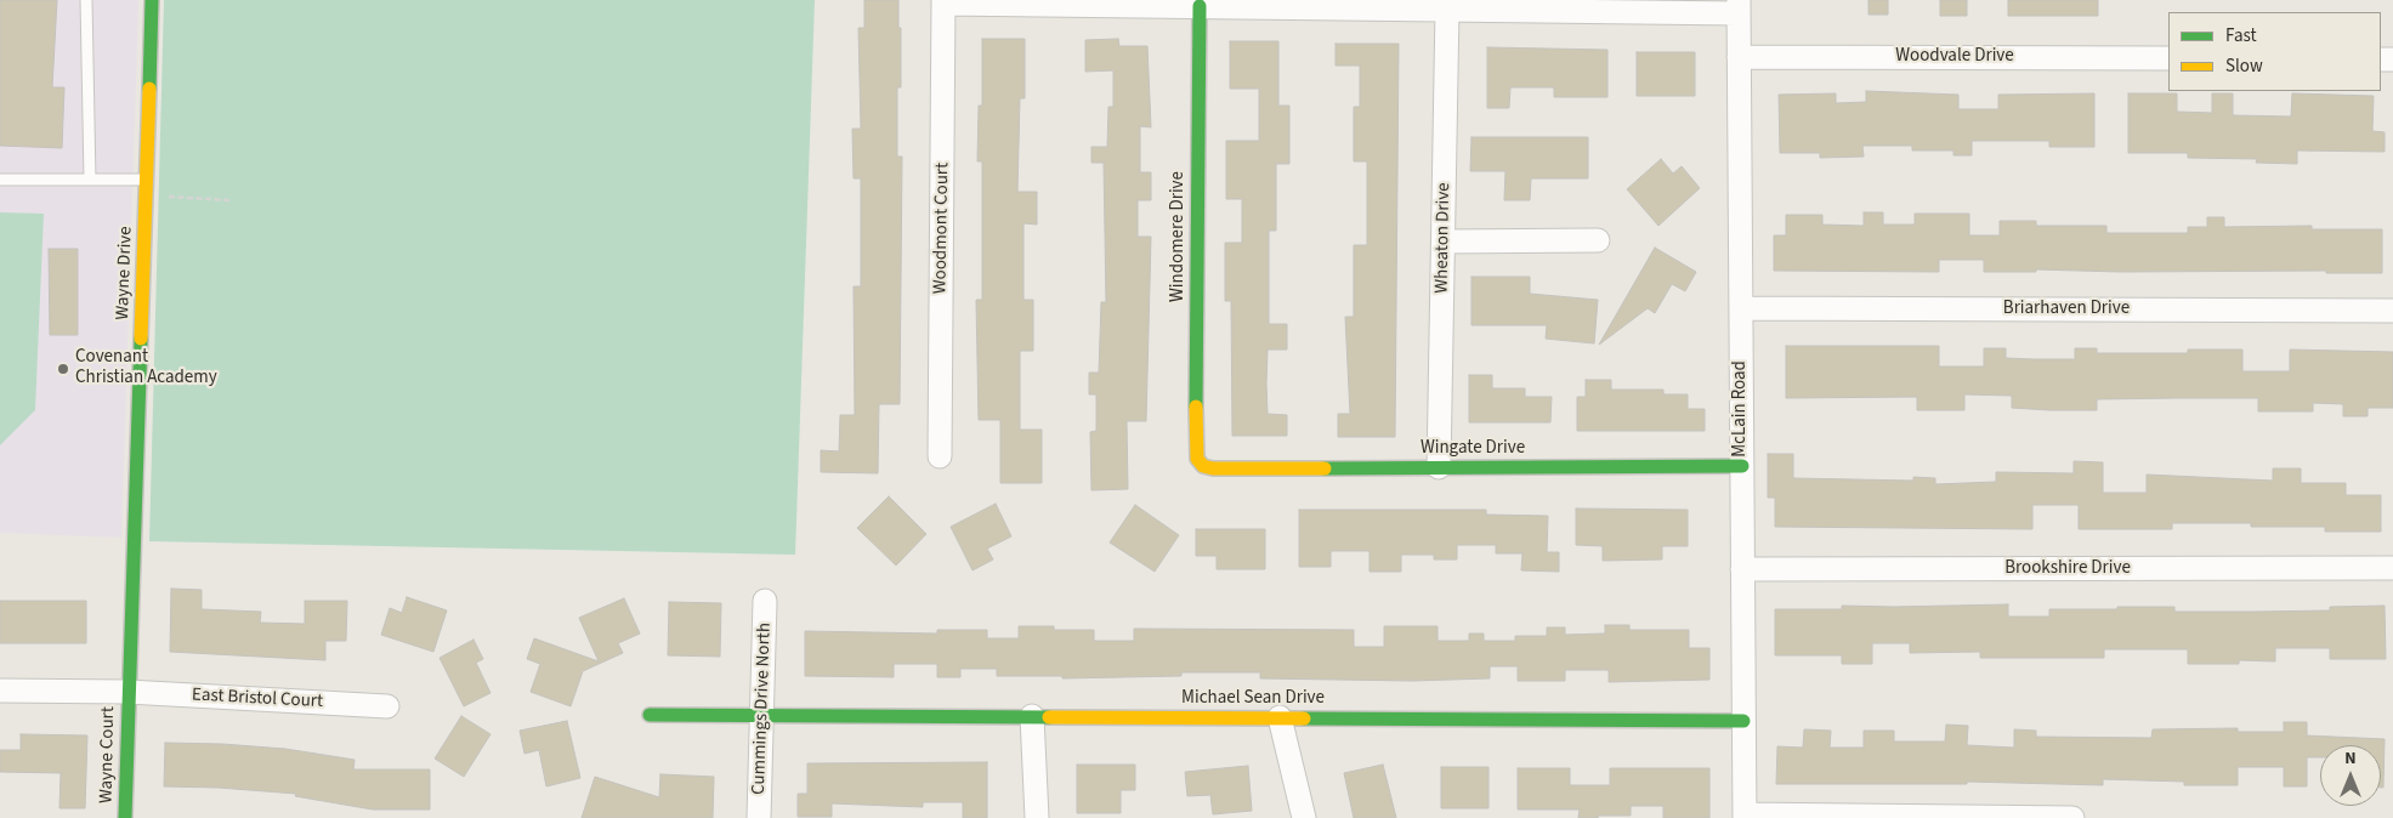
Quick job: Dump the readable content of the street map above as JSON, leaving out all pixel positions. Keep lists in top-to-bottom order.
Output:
{
  "streets": {
    "street": [
      "Woodvale Drive",
      "Woodmont Court",
      "Windomere Drive",
      "Wheaton Drive",
      "Wayne Drive",
      "Briarhaven Drive",
      "McLain Road",
      "Wingate Drive",
      "Brookshire Drive",
      "East Bristol Court",
      "Michael Sean Drive",
      "Cummings Drive North",
      "Wayne Court"
    ]
  },
  "crossings": [
    ["Woodvale Drive", "McLain Road"],
    ["Windomere Drive", "Wingate Drive"],
    ["Wheaton Drive", "Wingate Drive"],
    ["Wayne Drive", "East Bristol Court"],
    ["Wayne Drive", "Wayne Court"],
    ["Briarhaven Drive", "McLain Road"],
    ["McLain Road", "Wingate Drive"],
    ["McLain Road", "Brookshire Drive"],
    ["McLain Road", "Michael Sean Drive"],
    ["East Bristol Court", "Wayne Court"],
    ["Michael Sean Drive", "Cummings Drive North"]
  ],
  "places": ["Covenant Christian Academy"],
  "legend": ["Fast", "Slow"],
  "north": "top"
}
